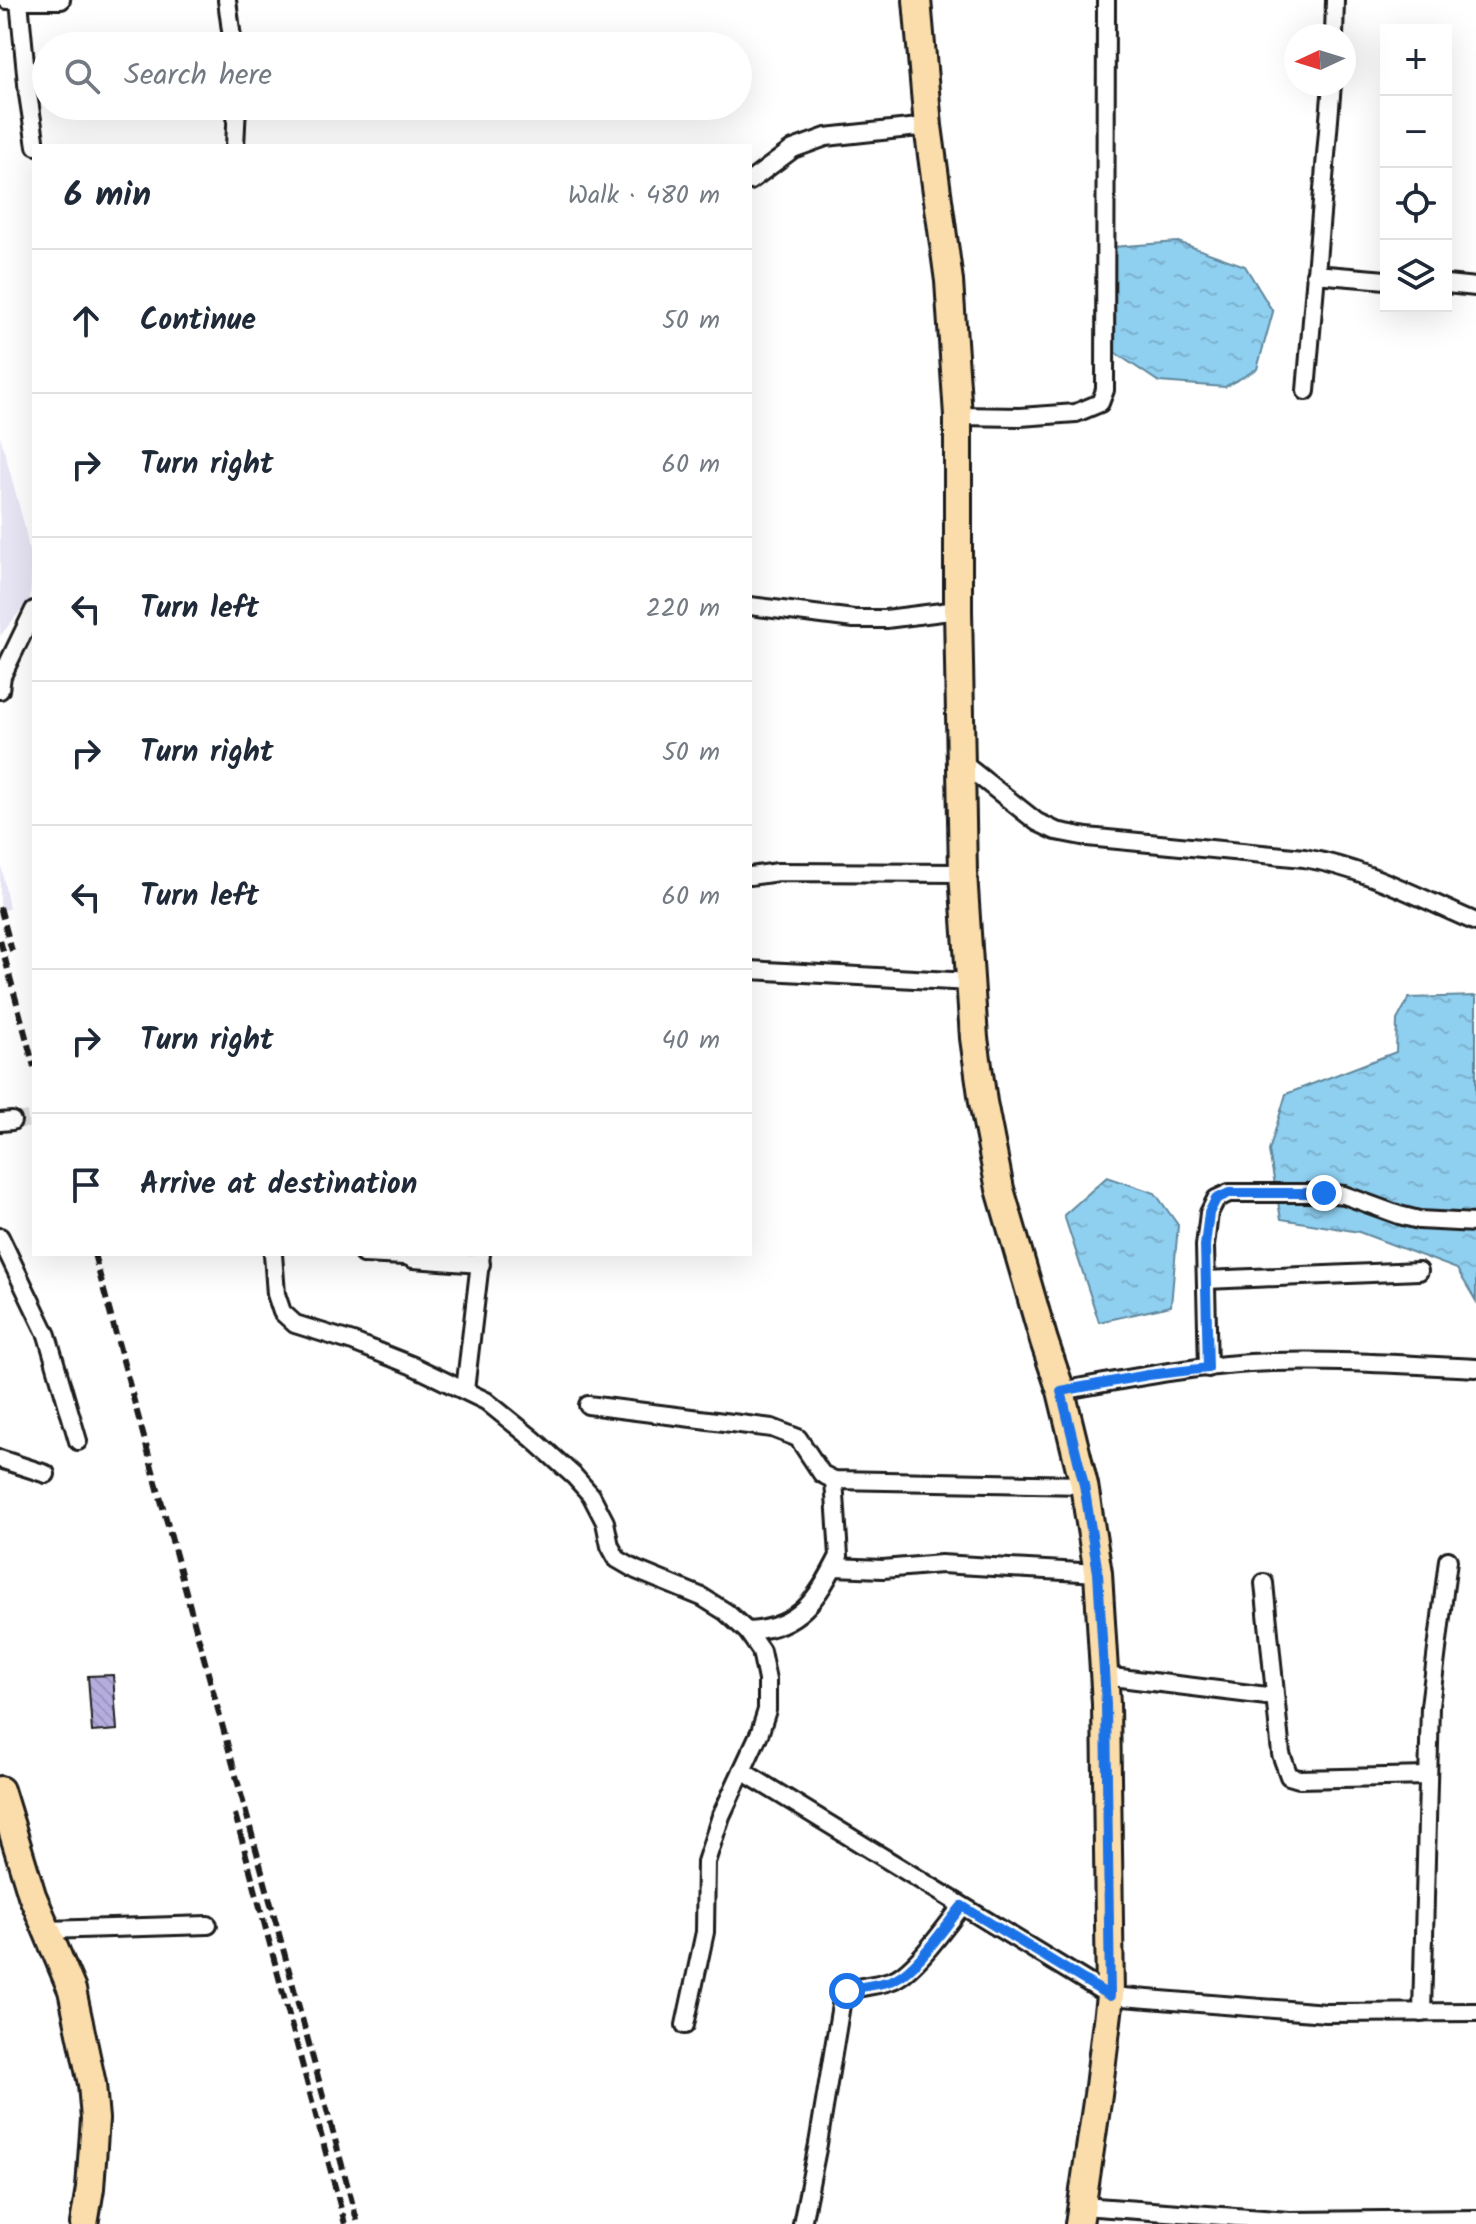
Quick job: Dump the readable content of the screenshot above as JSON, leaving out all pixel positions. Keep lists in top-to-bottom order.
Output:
{
  "north": "left",
  "page": {
    "map_buttons": ["+", "−"],
    "search": "Search here",
    "heading": ["6 min", "Walk · 480 m"],
    "list": [
      ["Continue", "50 m"],
      ["Turn right", "60 m"],
      ["Turn left", "220 m"],
      ["Turn right", "50 m"],
      ["Turn left", "60 m"],
      ["Turn right", "40 m"],
      "Arrive at destination"
    ]
  }
}
